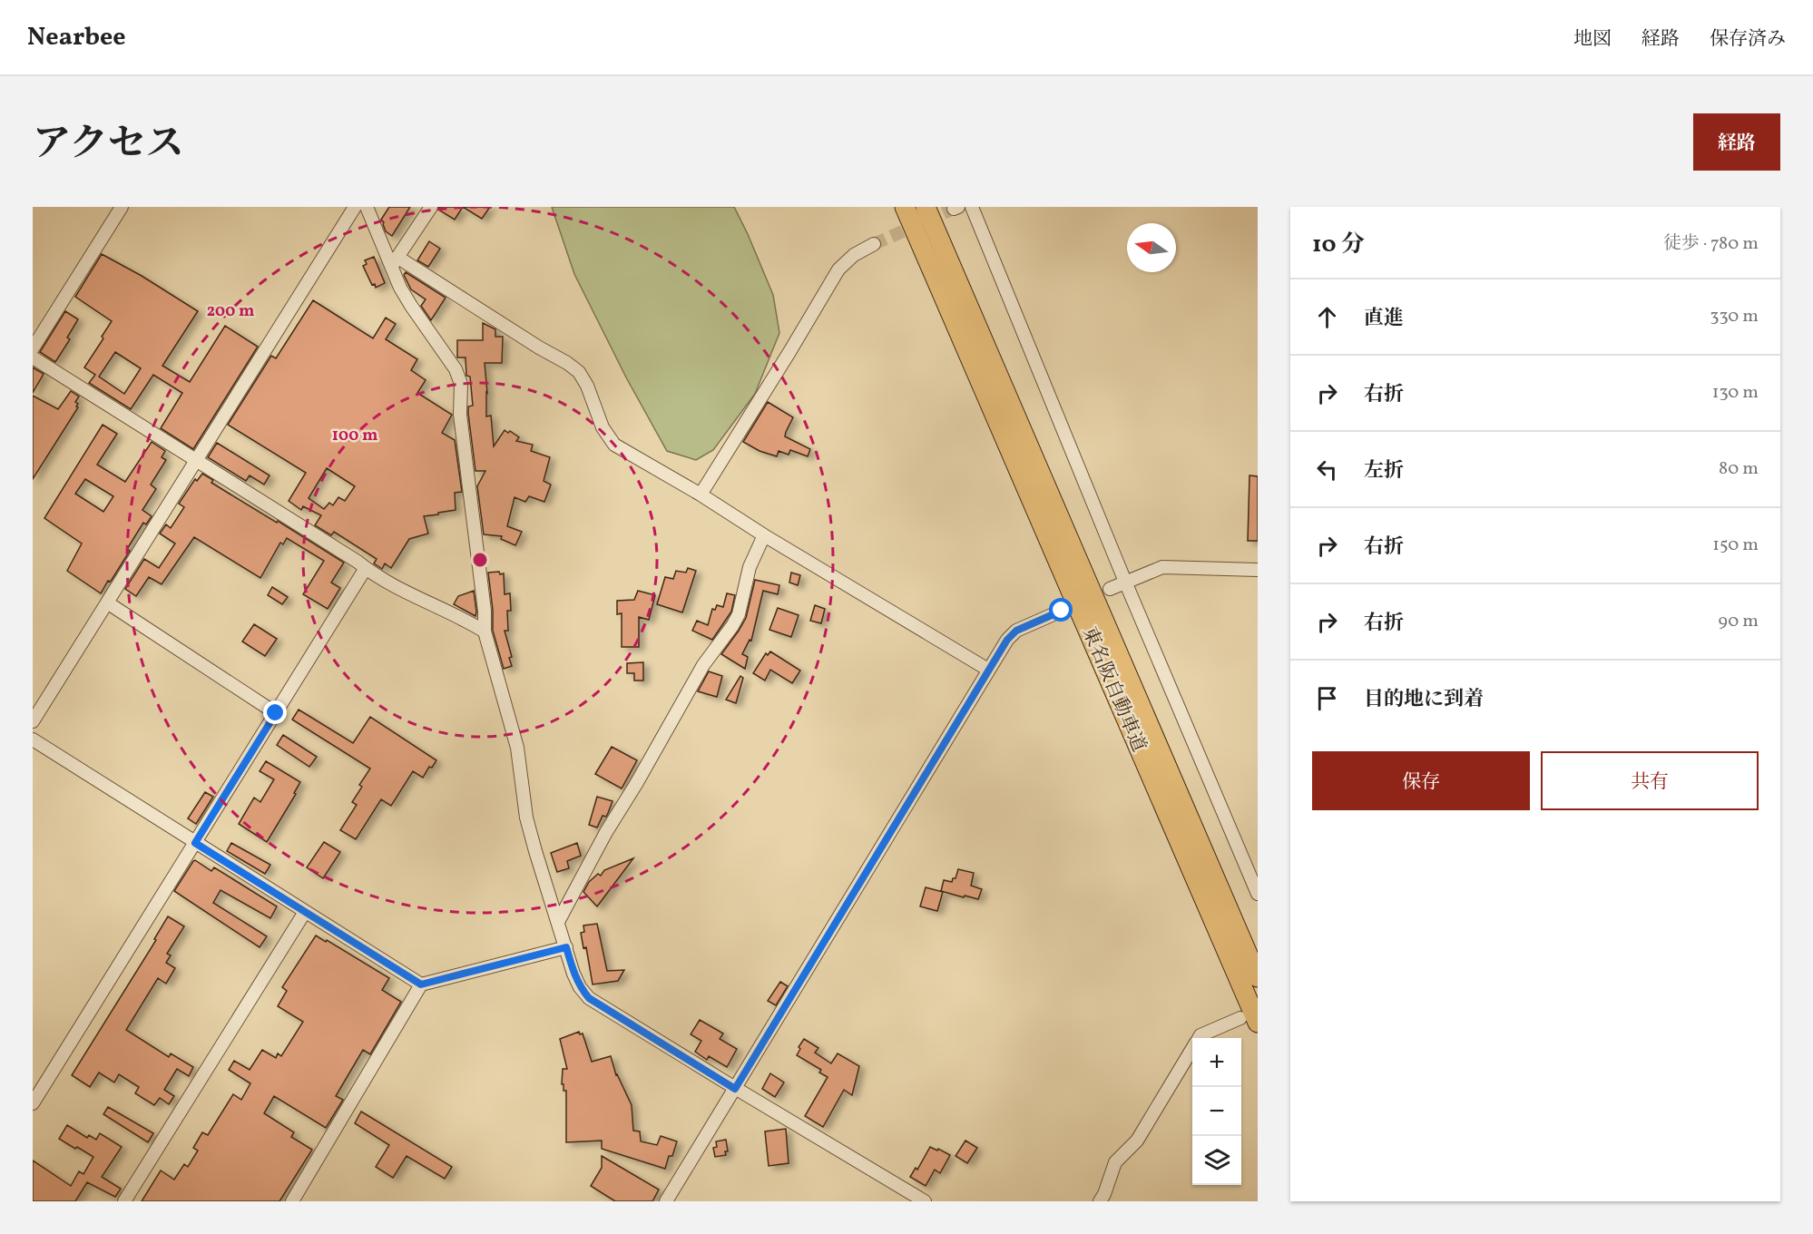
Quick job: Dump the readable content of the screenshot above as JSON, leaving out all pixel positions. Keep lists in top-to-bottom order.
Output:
{
  "streets": {
    "highway": ["東名阪自動車道"]
  },
  "north": "left",
  "page": {
    "header": "Nearbee",
    "nav": ["地図", "経路", "保存済み"],
    "title": "アクセス",
    "buttons": [
      "経路",
      ["保存", "共有"]
    ],
    "heading": ["10 分", "徒歩 · 780 m"],
    "list": [
      ["直進", "330 m"],
      ["右折", "130 m"],
      ["左折", "80 m"],
      ["右折", "150 m"],
      ["右折", "90 m"],
      "目的地に到着"
    ],
    "map_buttons": ["+", "−"]
  },
  "rings": ["200 m", "100 m"]
}
